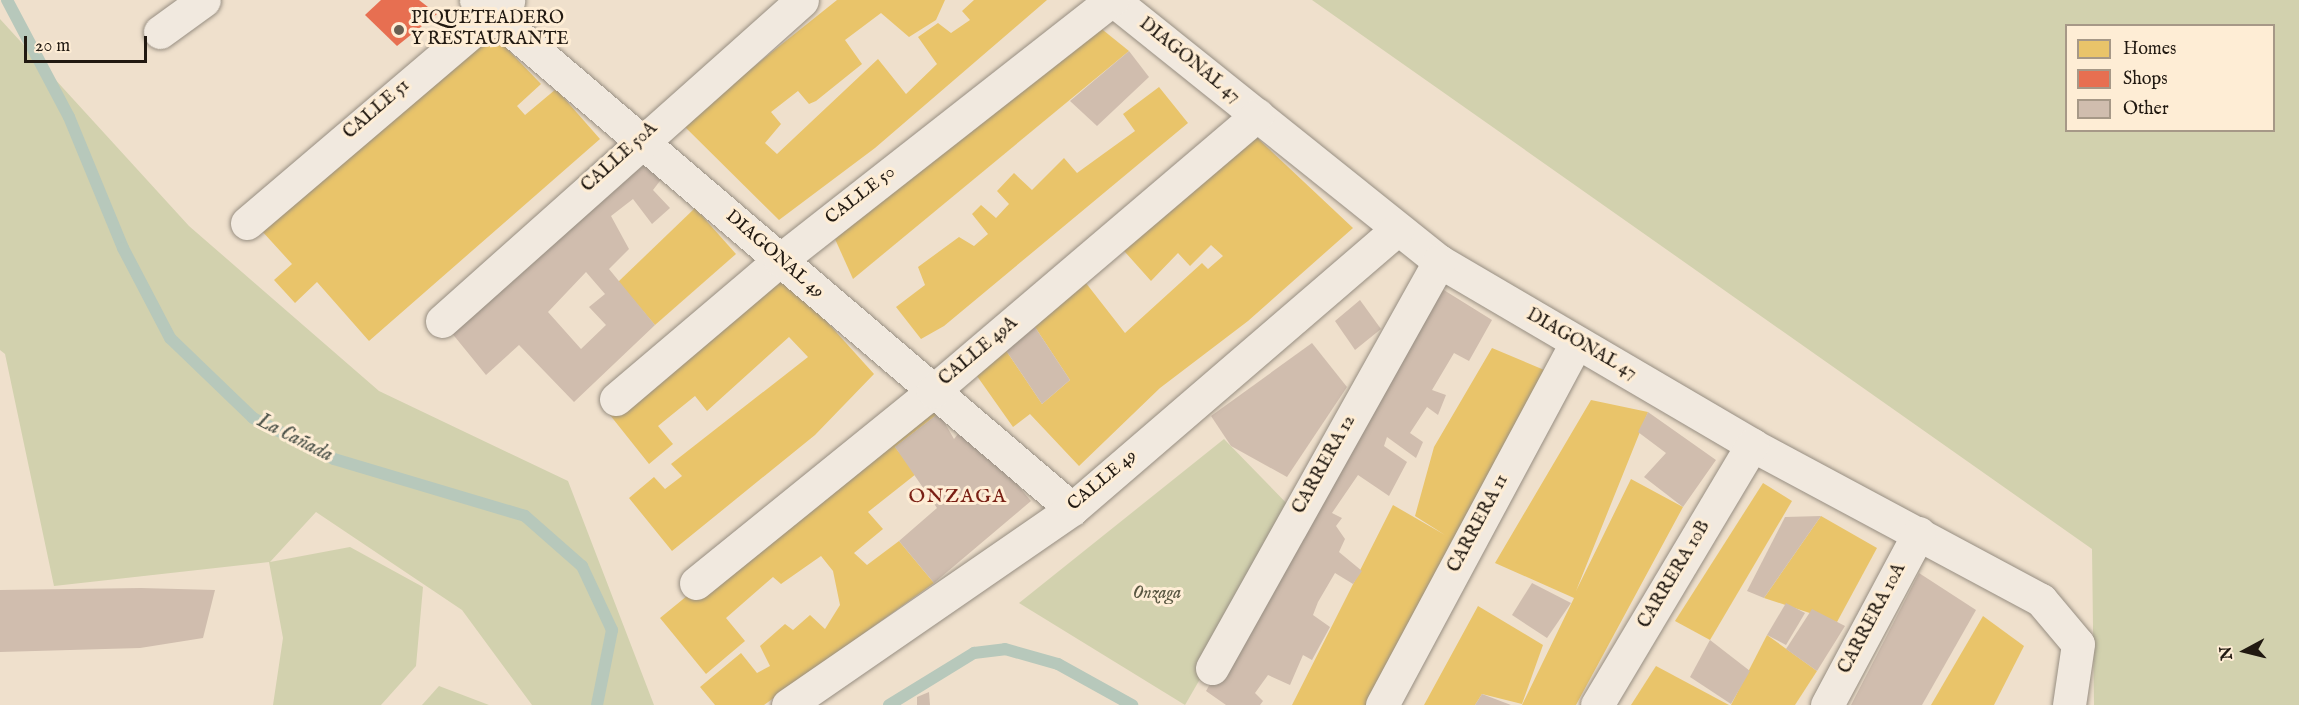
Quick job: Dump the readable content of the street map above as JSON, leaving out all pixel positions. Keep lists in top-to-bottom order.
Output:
{
  "streets": {
    "street": [
      "DIAGONAL 47",
      "CALLE 51",
      "CALLE 50A",
      "CALLE 50",
      "DIAGONAL 49",
      "CALLE 49A",
      "CARRERA 12",
      "CALLE 49",
      "CARRERA 11",
      "CARRERA 10B",
      "CARRERA 10A"
    ]
  },
  "crossings": [
    ["DIAGONAL 47", "CALLE 50"],
    ["DIAGONAL 47", "CALLE 49A"],
    ["DIAGONAL 47", "CARRERA 12"],
    ["DIAGONAL 47", "CALLE 49"],
    ["DIAGONAL 47", "CARRERA 11"],
    ["DIAGONAL 47", "CARRERA 10B"],
    ["DIAGONAL 47", "CARRERA 10A"],
    ["CALLE 51", "DIAGONAL 49"],
    ["CALLE 50A", "DIAGONAL 49"],
    ["CALLE 50", "DIAGONAL 49"],
    ["DIAGONAL 49", "CALLE 49A"],
    ["DIAGONAL 49", "CALLE 49"]
  ],
  "districts": ["ONZAGA"],
  "water": ["La Cañada"],
  "parks": ["Onzaga"],
  "places": ["PIQUETEADERO Y RESTAURANTE"],
  "legend": ["Homes", "Shops", "Other"],
  "scale_bar": "20 m",
  "north": "left"
}
